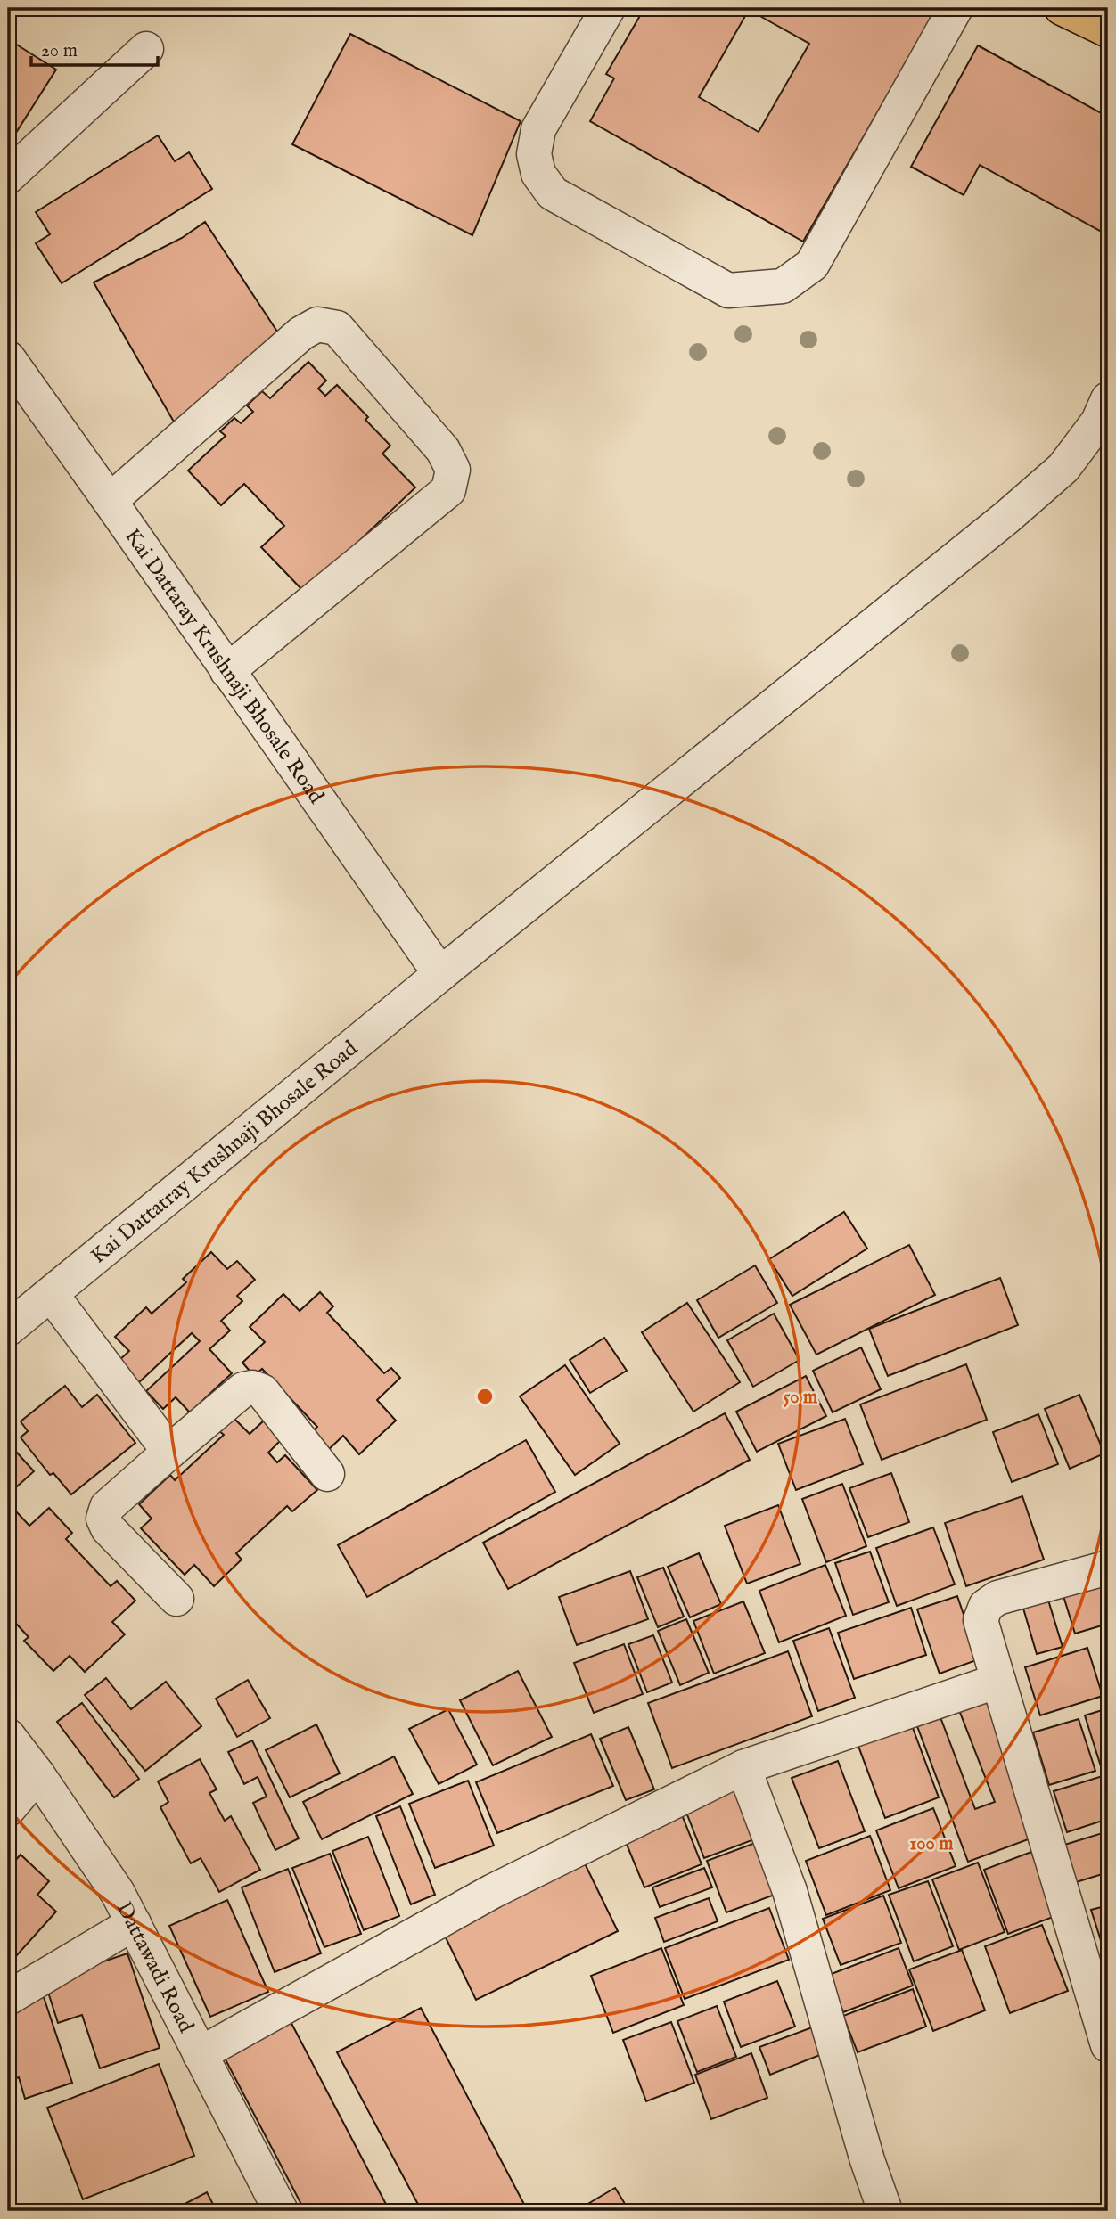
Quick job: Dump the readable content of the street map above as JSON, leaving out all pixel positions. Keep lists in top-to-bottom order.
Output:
{
  "streets": {
    "street": ["Kai Dattaray Krushnaji Bhosale Road", "Kai Dattatray Krushnaji Bhosale Road", "Dattawadi Road"]
  },
  "crossings": [
    ["Kai Dattaray Krushnaji Bhosale Road", "Kai Dattatray Krushnaji Bhosale Road"]
  ],
  "scale_bar": "20 m",
  "rings": ["50 m", "100 m"]
}
